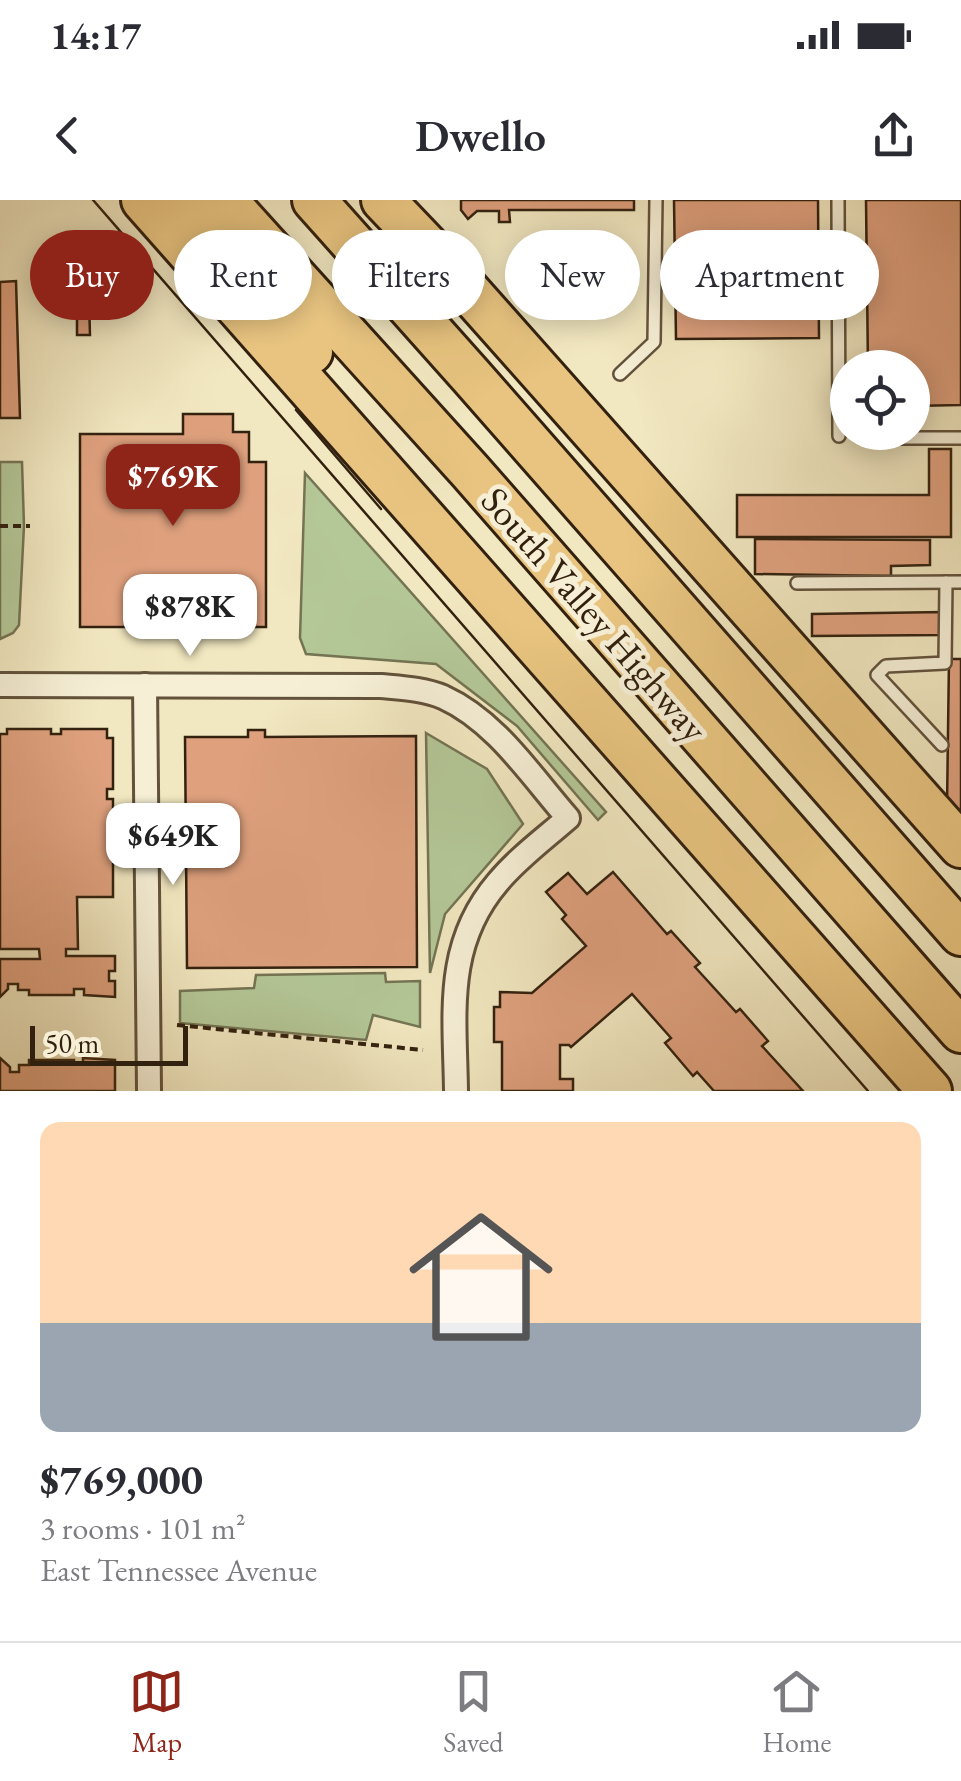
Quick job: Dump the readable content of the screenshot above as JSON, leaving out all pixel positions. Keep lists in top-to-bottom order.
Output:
{
  "streets": {
    "highway": ["South Valley Highway"]
  },
  "scale_bar": "50 m",
  "page": {
    "status": "14:17",
    "header": "Dwello",
    "chip": [
      "Buy",
      "Rent",
      "Filters",
      "New",
      "Apartment"
    ],
    "price": ["$769K", "$878K", "$649K"],
    "scale": "50 m",
    "list": [
      {
        "name": "$769,000",
        "note": "3 rooms · 101 m² · East Tennessee Avenue"
      }
    ],
    "tabs": ["Map", "Saved", "Home"]
  }
}
